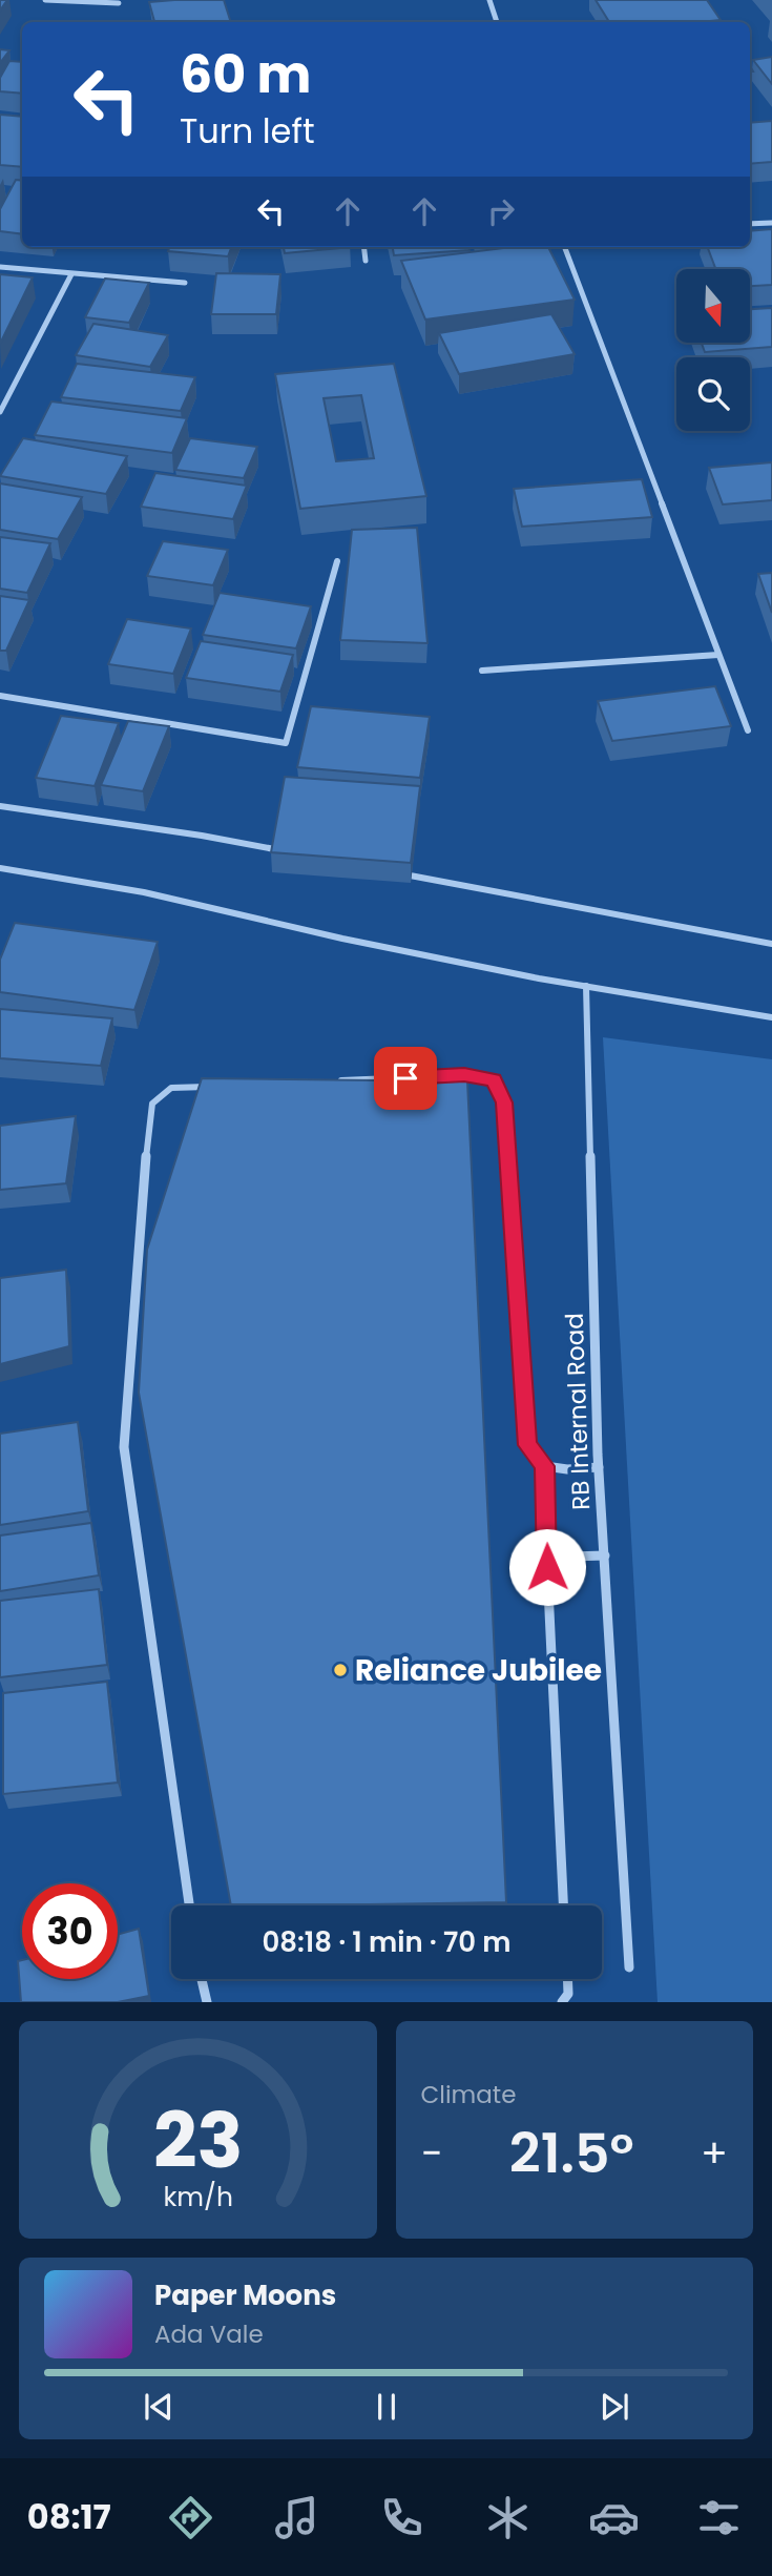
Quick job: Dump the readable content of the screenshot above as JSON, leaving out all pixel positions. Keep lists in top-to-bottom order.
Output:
{
  "streets": {
    "street": ["RB Internal Road"]
  },
  "places": ["Reliance Jubilee"],
  "north": "bottom",
  "page": {
    "turn": ["60 m", "Turn left"],
    "limit": "30",
    "trip": "08:18 · 1 min · 70 m",
    "tile": "Climate",
    "heat": ["−", "21.5°", "+"],
    "song": ["Paper Moons", "Ada Vale"],
    "tabs": "08:17",
    "gauge": ["23", "km/h"]
  }
}
